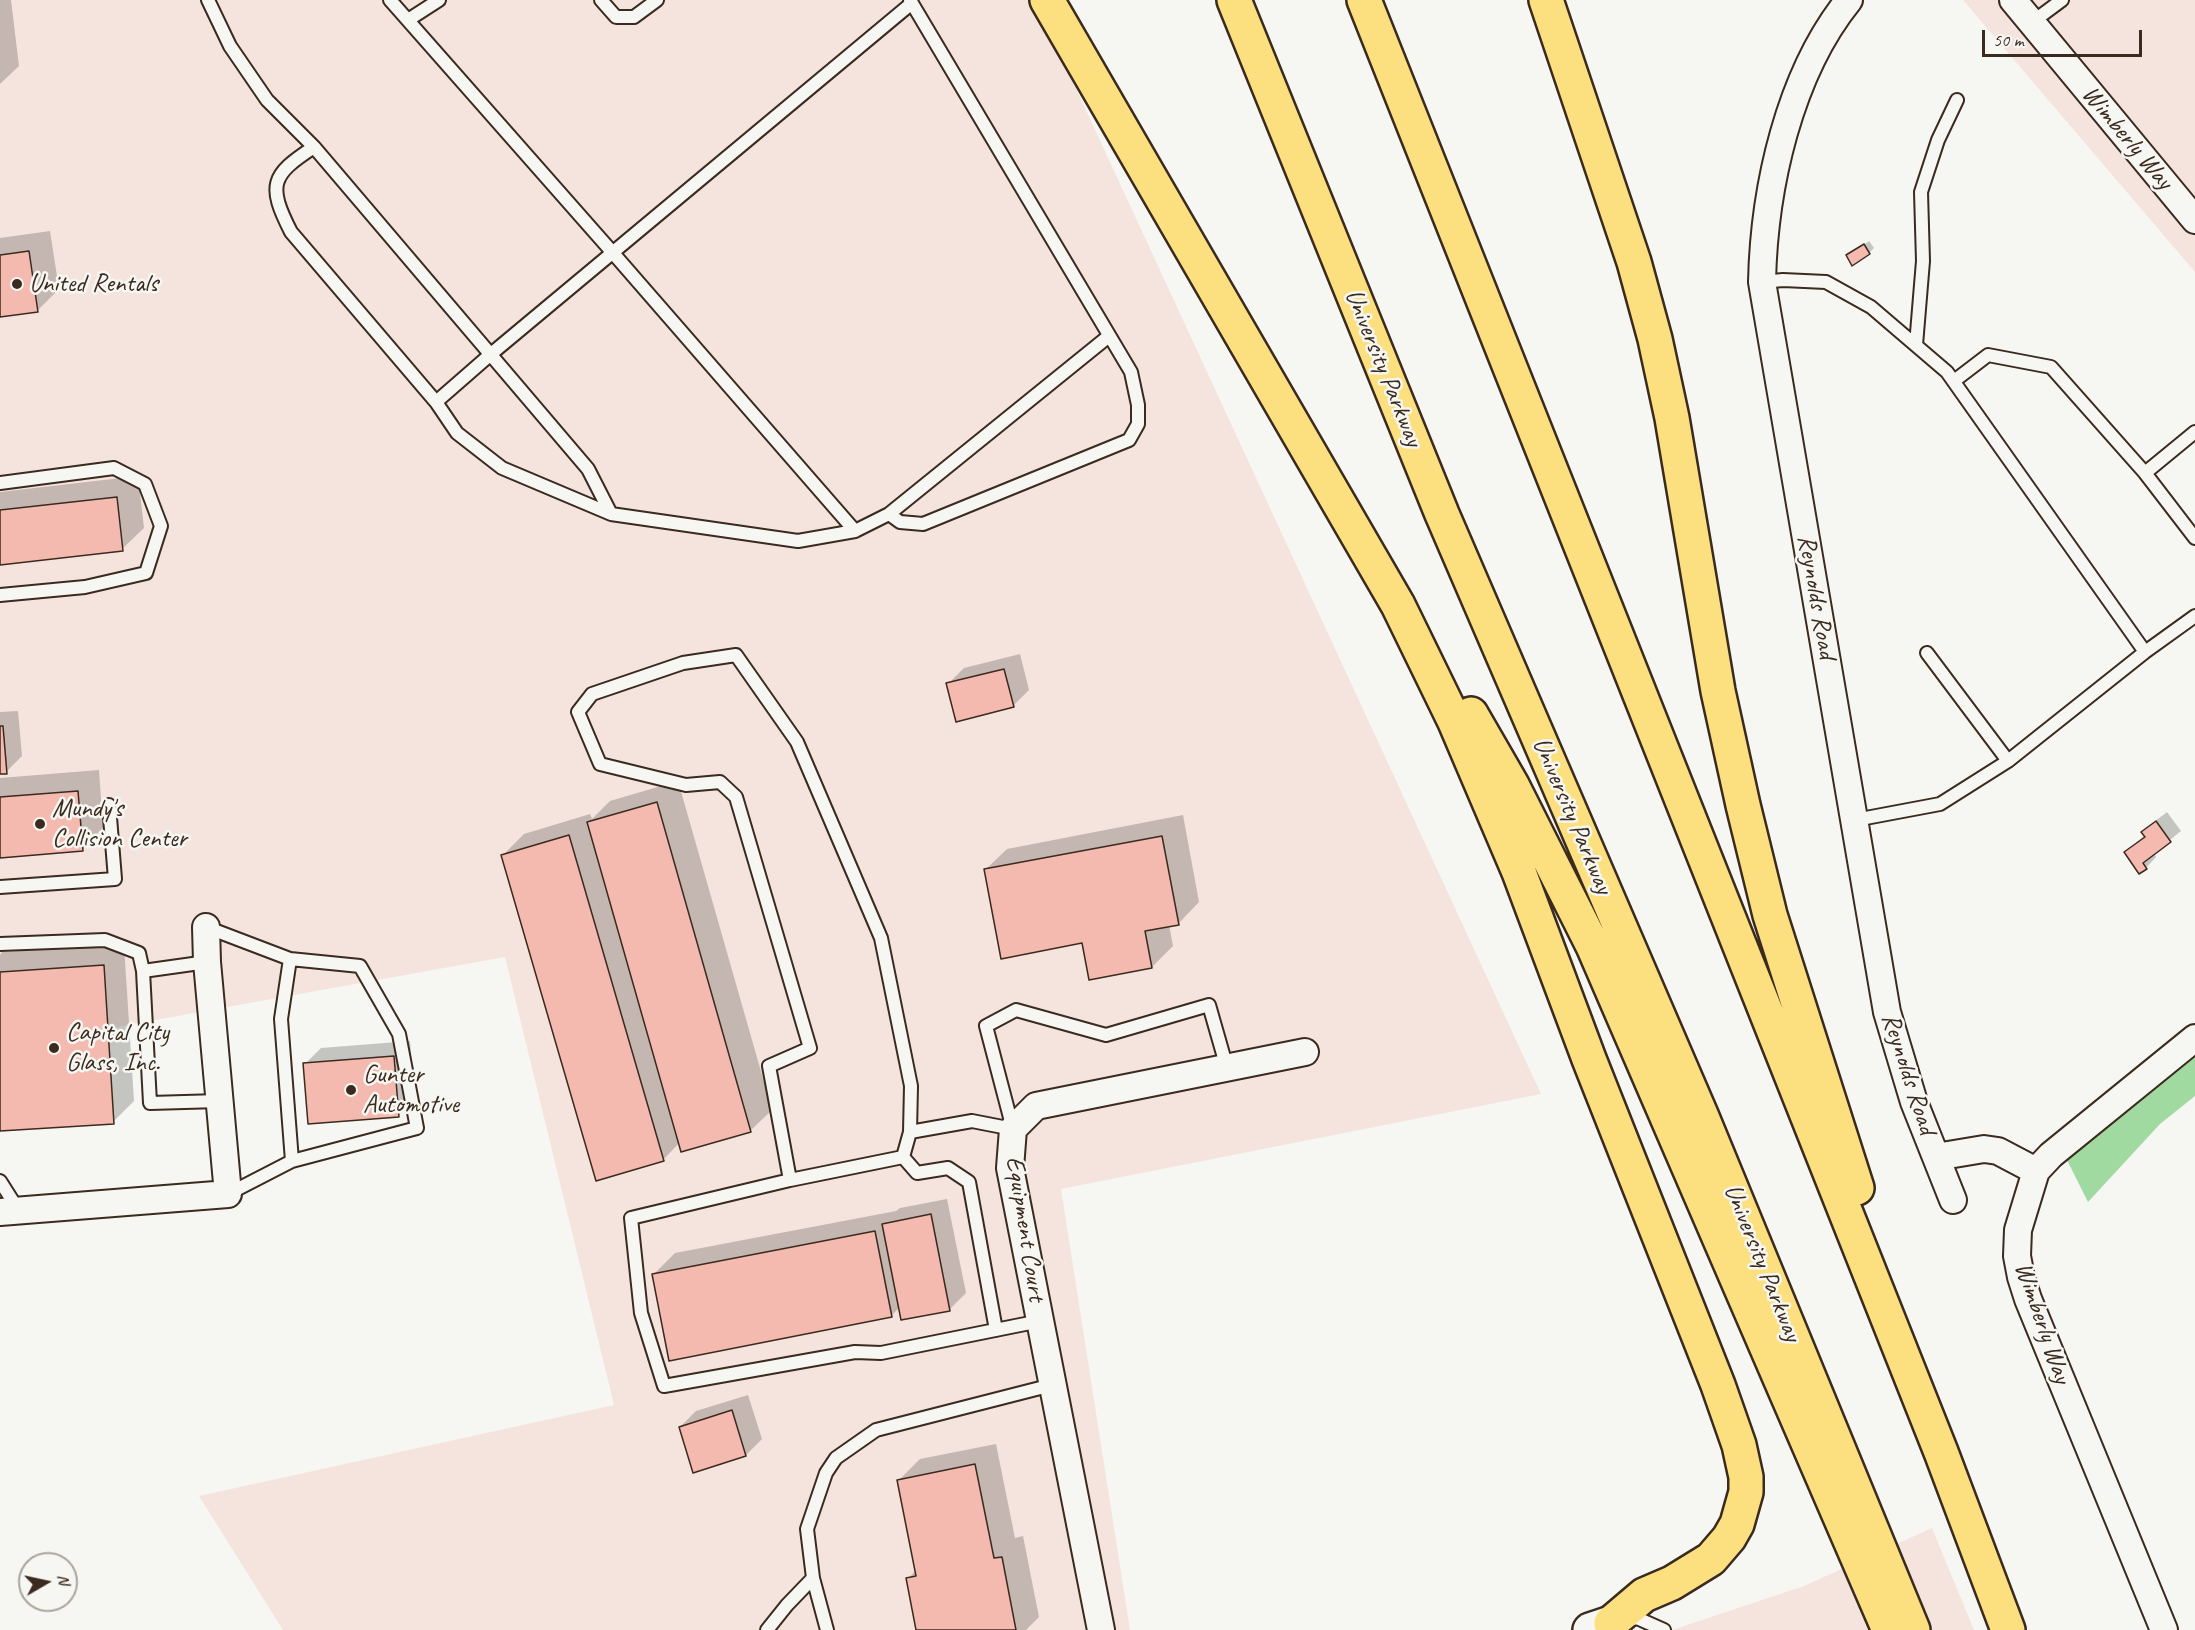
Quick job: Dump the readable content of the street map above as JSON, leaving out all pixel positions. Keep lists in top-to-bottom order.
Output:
{
  "streets": {
    "highway": ["University Parkway"],
    "street": ["Wimberly Way", "Reynolds Road", "Equipment Court"]
  },
  "places": [
    "United Rentals",
    "Mundy's Collision Center",
    "Capital City Glass, Inc.",
    "Gunter Automotive"
  ],
  "scale_bar": "50 m",
  "north": "right"
}
